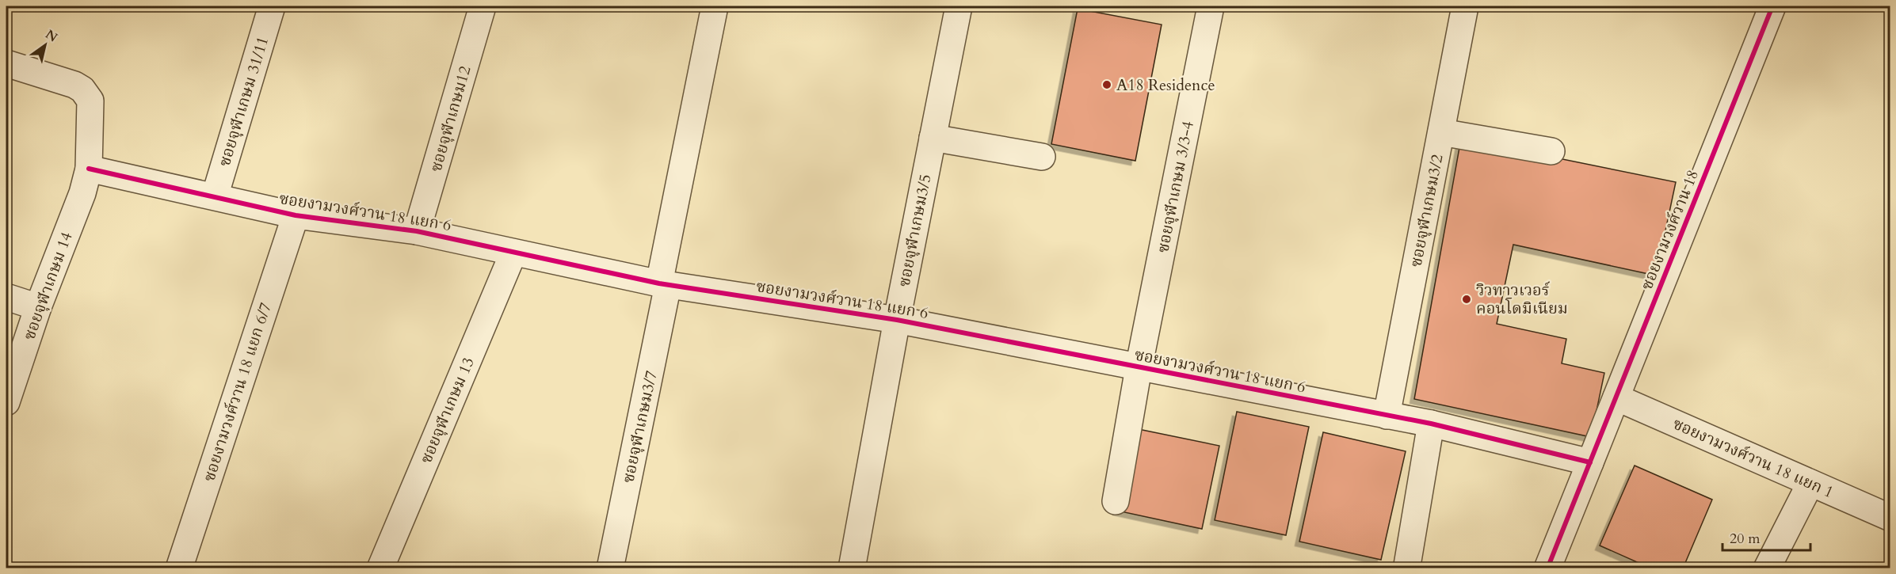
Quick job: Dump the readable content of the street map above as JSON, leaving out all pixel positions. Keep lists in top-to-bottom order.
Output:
{
  "streets": {
    "street": [
      "ซอยจุฬาเกษม 31/11",
      "ซอยจุฬาเกษม12",
      "ซอยจุฬาเกษม 3/3-4",
      "ซอยจุฬาเกษม3/2",
      "ซอยงามวงศ์วาน 18 แยก 6",
      "ซอยงามวงศ์วาน 18",
      "ซอยจุฬาเกษม3/5",
      "ซอยจุฬาเกษม 14",
      "ซอยงามวงศ์วาน 18 แยก 6/7",
      "ซอยจุฬาเกษม 13",
      "ซอยจุฬาเกษม3/7",
      "ซอยงามวงศ์วาน 18 แยก 1"
    ]
  },
  "crossings": [
    ["ซอยจุฬาเกษม 31/11", "ซอยงามวงศ์วาน 18 แยก 6"],
    ["ซอยจุฬาเกษม12", "ซอยงามวงศ์วาน 18 แยก 6"],
    ["ซอยจุฬาเกษม 3/3-4", "ซอยงามวงศ์วาน 18 แยก 6"],
    ["ซอยจุฬาเกษม3/2", "ซอยงามวงศ์วาน 18 แยก 6"],
    ["ซอยงามวงศ์วาน 18 แยก 6", "ซอยงามวงศ์วาน 18"],
    ["ซอยงามวงศ์วาน 18 แยก 6", "ซอยจุฬาเกษม3/5"],
    ["ซอยงามวงศ์วาน 18 แยก 6", "ซอยจุฬาเกษม 14"],
    ["ซอยงามวงศ์วาน 18 แยก 6", "ซอยงามวงศ์วาน 18 แยก 6/7"],
    ["ซอยงามวงศ์วาน 18 แยก 6", "ซอยจุฬาเกษม 13"],
    ["ซอยงามวงศ์วาน 18 แยก 6", "ซอยจุฬาเกษม3/7"],
    ["ซอยงามวงศ์วาน 18", "ซอยงามวงศ์วาน 18 แยก 1"]
  ],
  "places": ["A18 Residence", "วิวทาวเวอร์ คอนโดมิเนียม"],
  "scale_bar": "20 m",
  "north": "top right"
}
